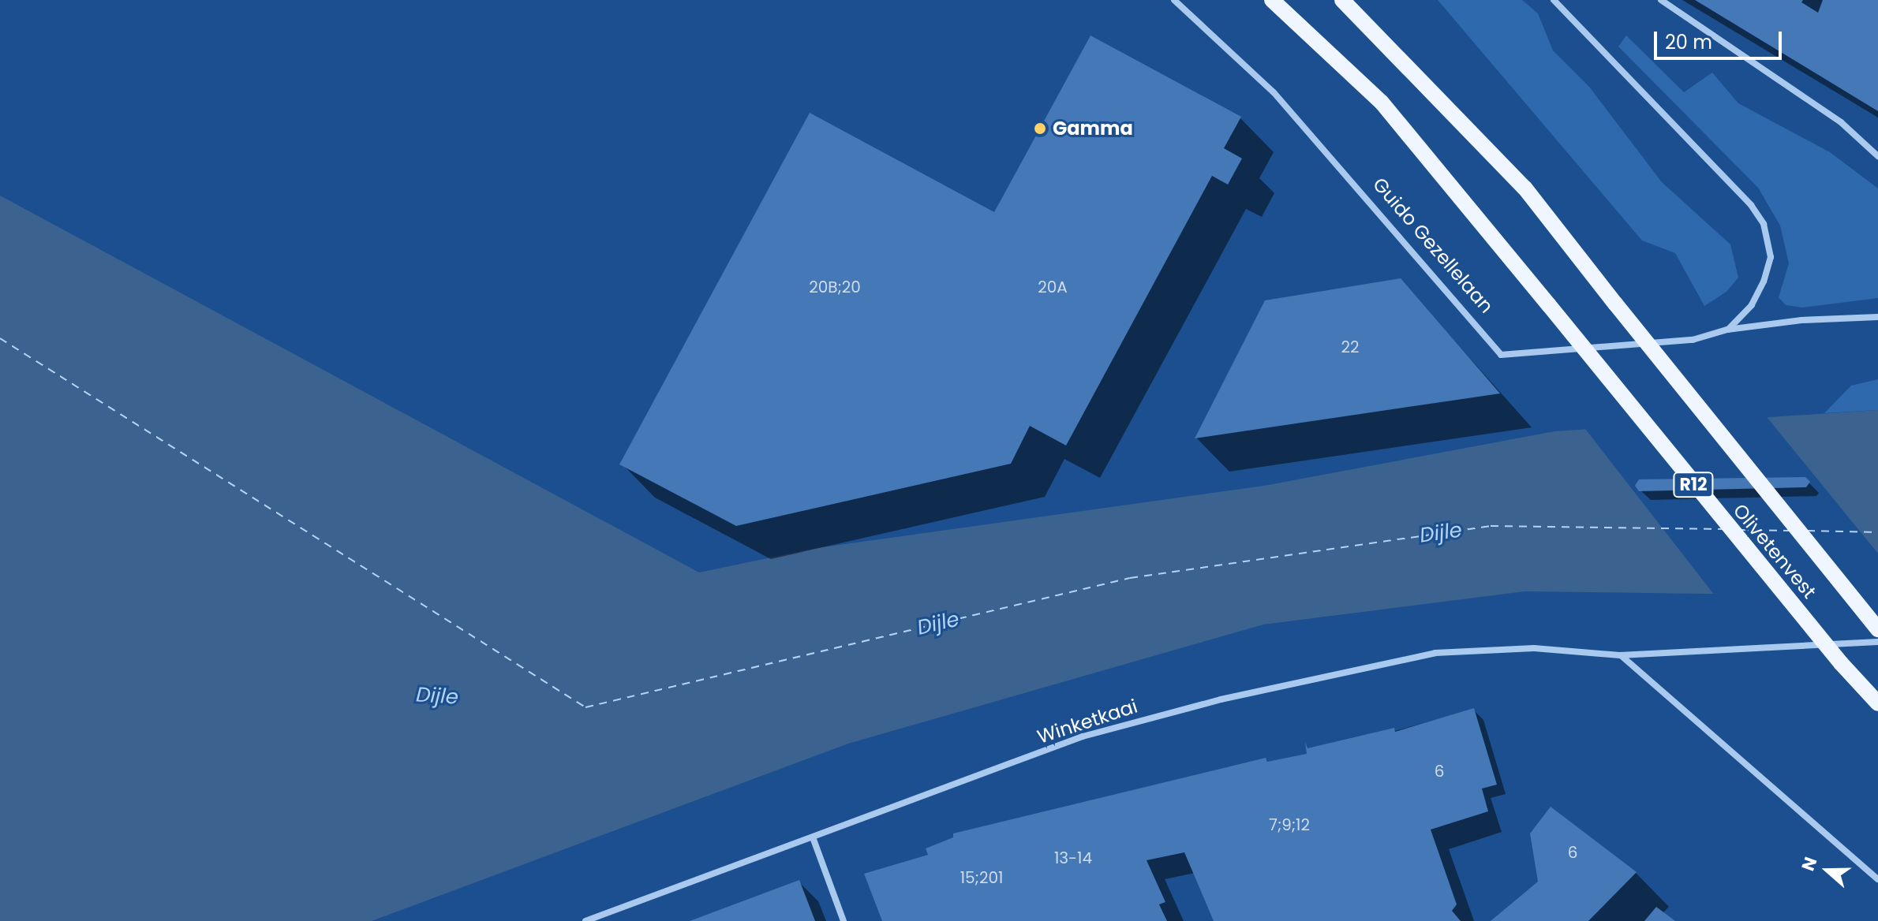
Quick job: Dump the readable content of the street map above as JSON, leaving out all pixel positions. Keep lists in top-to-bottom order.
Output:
{
  "streets": {
    "main road": ["R12", "Olivetenvest"],
    "street": ["Guido Gezellelaan", "Winketkaai"]
  },
  "water": ["Dijle"],
  "places": ["Gamma"],
  "house_numbers": [
    "20B;20",
    "20A",
    "22",
    "6",
    "7;9;12",
    "6",
    "13-14",
    "15;201"
  ],
  "scale_bar": "20 m",
  "north": "left"
}
